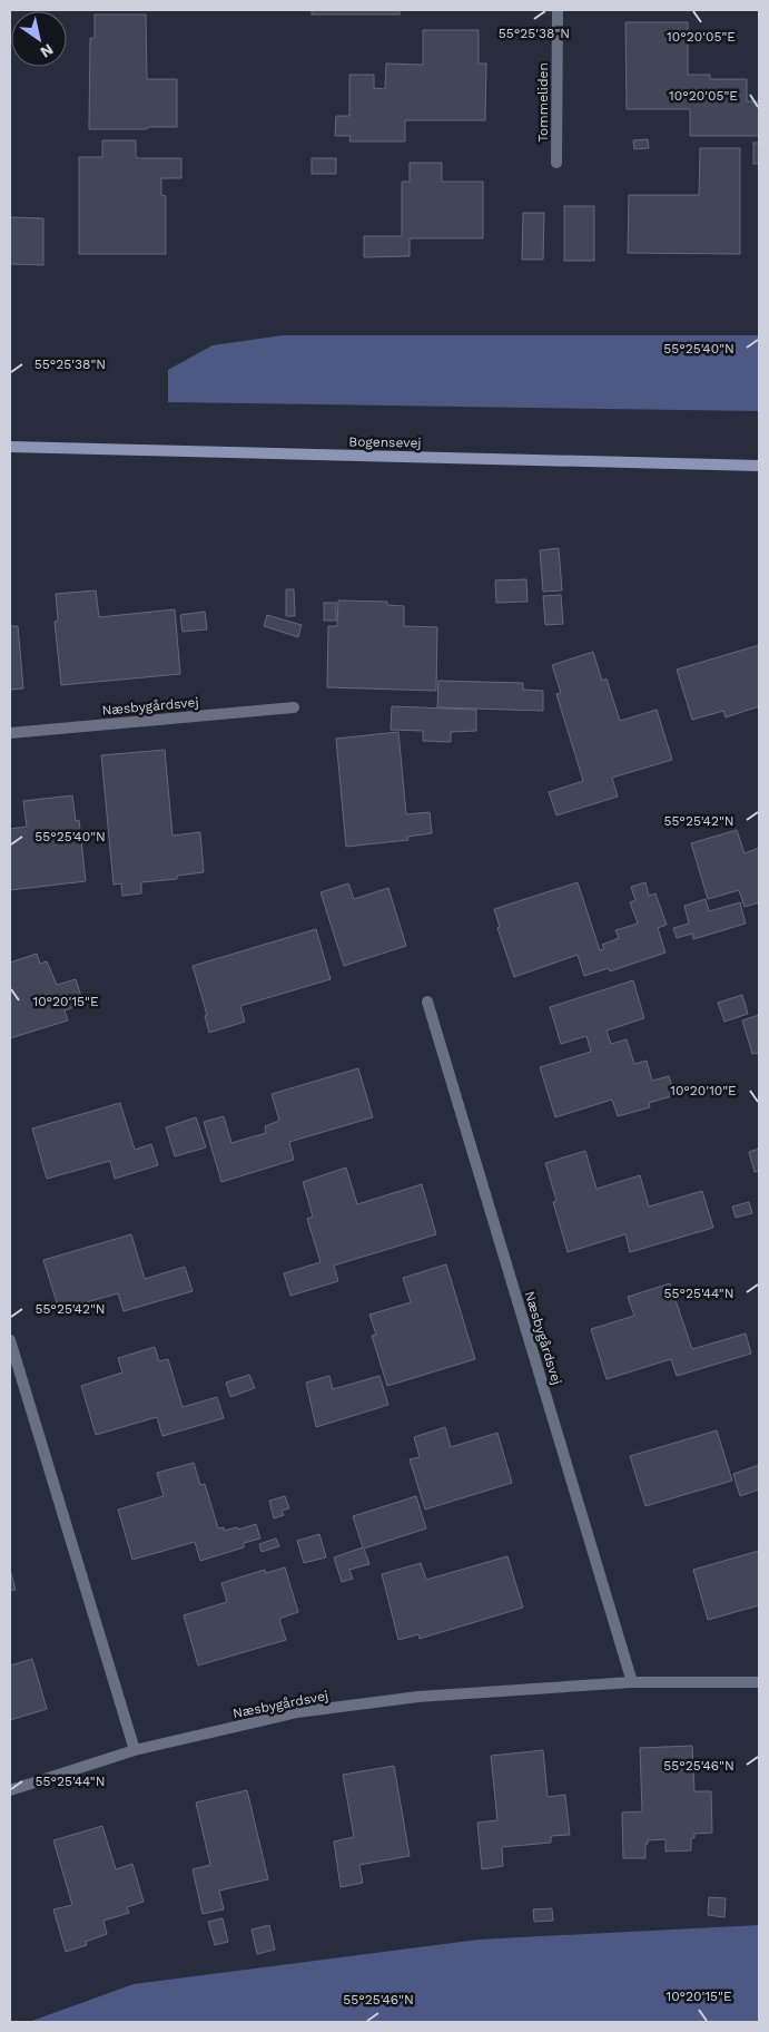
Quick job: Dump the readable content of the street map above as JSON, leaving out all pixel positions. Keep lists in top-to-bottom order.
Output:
{
  "streets": {
    "main road": ["Bogensevej"],
    "street": ["Tommeliden", "Næsbygårdsvej"]
  },
  "north": "bottom right",
  "coordinates": [
    "55°25'38\"N",
    "10°20'05\"E",
    "55°25'40\"N",
    "55°25'42\"N",
    "10°20'15\"E",
    "10°20'10\"E",
    "55°25'44\"N",
    "55°25'46\"N"
  ]
}
